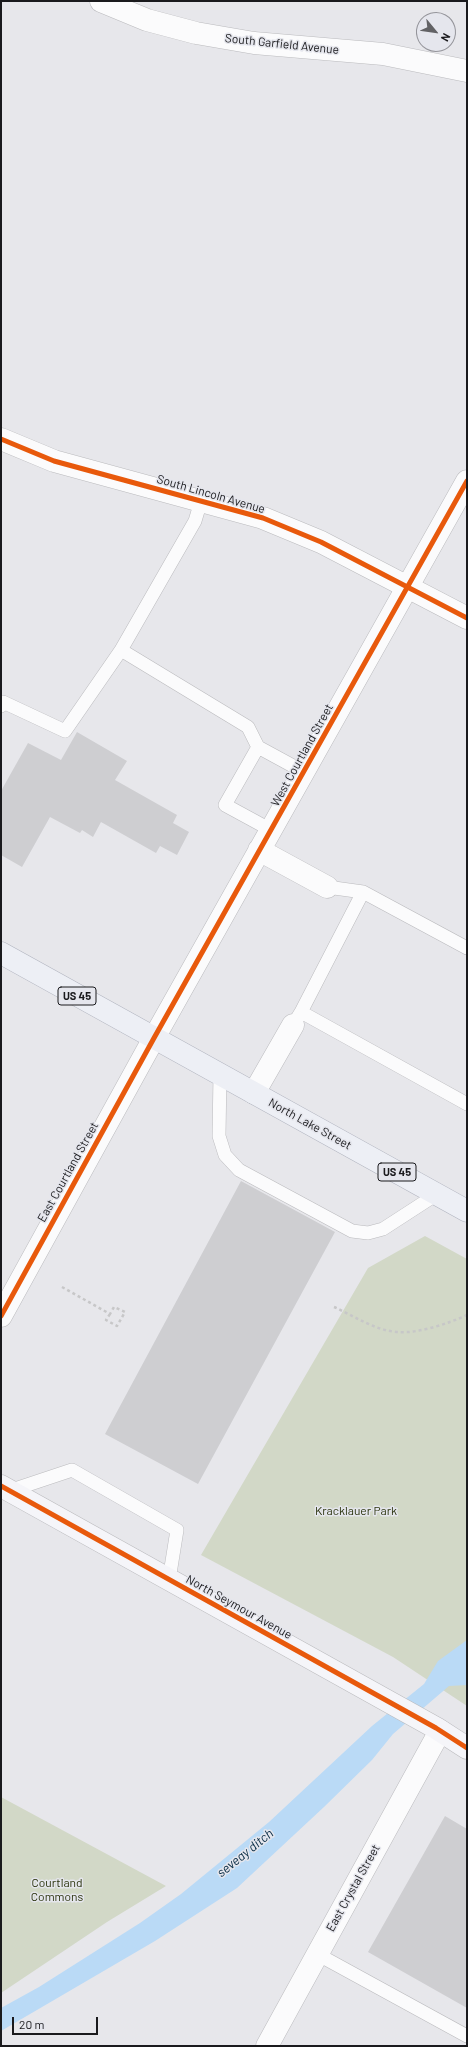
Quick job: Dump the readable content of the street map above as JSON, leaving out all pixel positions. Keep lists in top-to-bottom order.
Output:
{
  "streets": {
    "main road": ["US 45", "North Lake Street"],
    "street": [
      "South Garfield Avenue",
      "South Lincoln Avenue",
      "West Courtland Street",
      "East Courtland Street",
      "North Seymour Avenue",
      "East Crystal Street"
    ]
  },
  "crossings": [
    ["South Lincoln Avenue", "West Courtland Street"],
    ["West Courtland Street", "US 45"],
    ["West Courtland Street", "North Lake Street"],
    ["West Courtland Street", "East Courtland Street"],
    ["US 45", "North Lake Street"],
    ["US 45", "East Courtland Street"],
    ["North Lake Street", "East Courtland Street"],
    ["North Seymour Avenue", "East Crystal Street"]
  ],
  "water": ["seveay ditch"],
  "parks": ["Kracklauer Park", "Courtland Commons"],
  "scale_bar": "20 m",
  "north": "bottom right"
}
